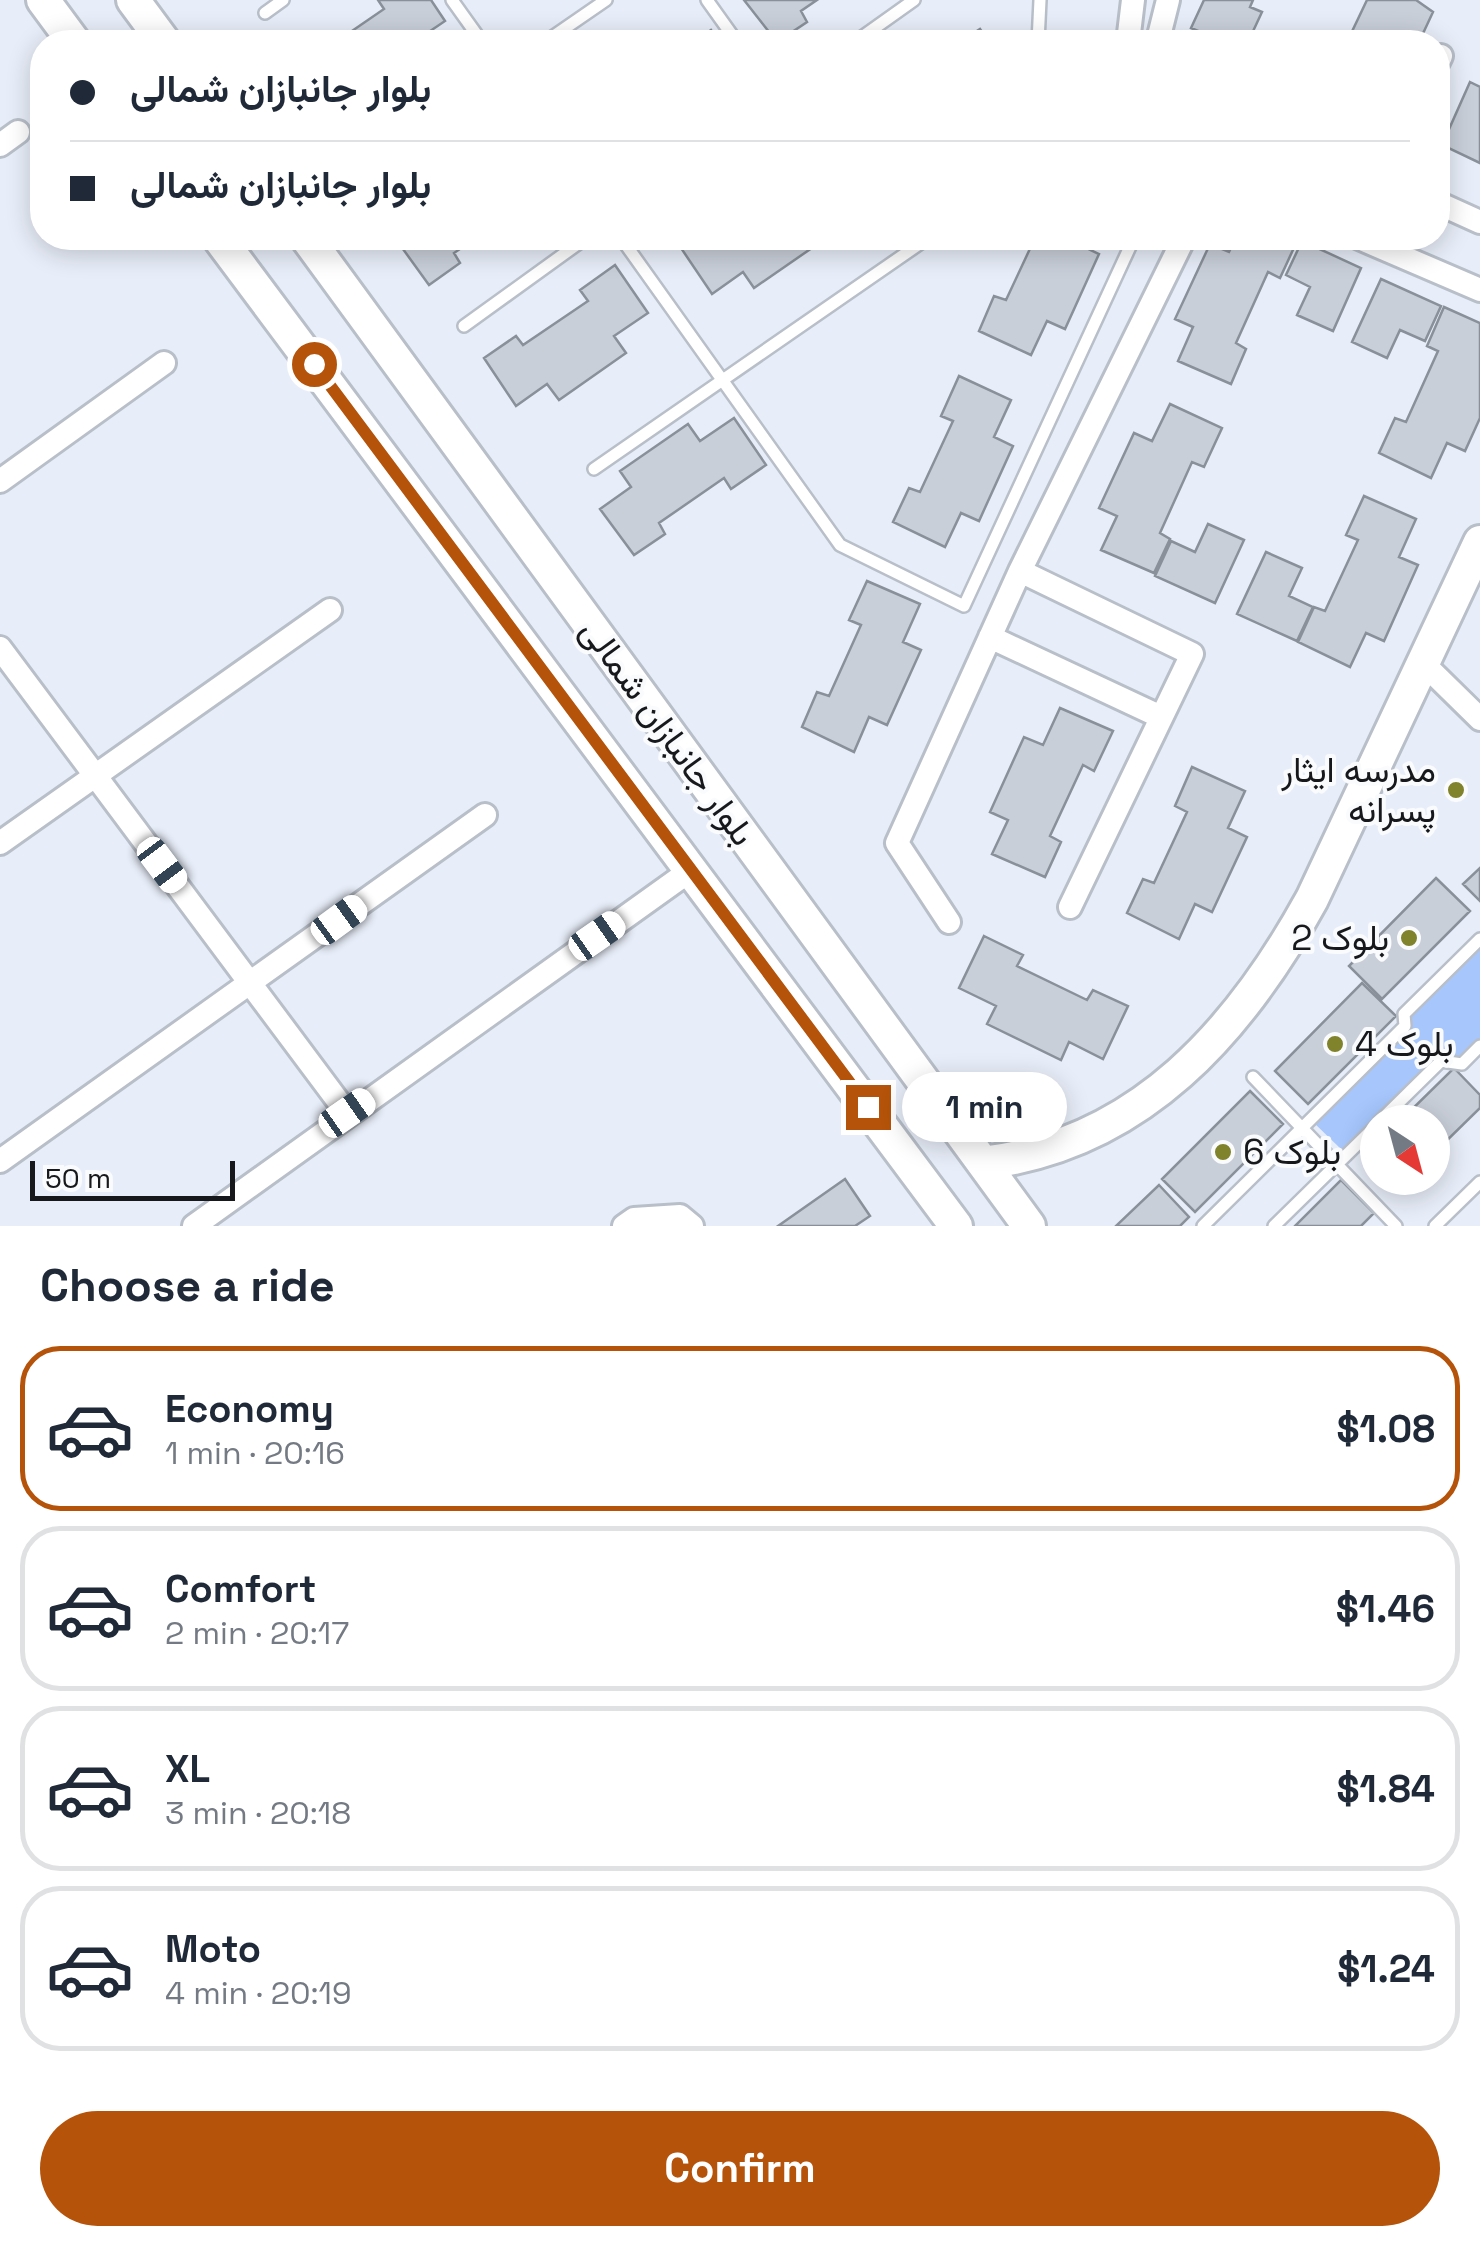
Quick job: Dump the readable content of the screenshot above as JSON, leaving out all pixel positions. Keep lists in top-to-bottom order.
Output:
{
  "streets": {
    "main road": ["بلوار جانبازان شمالی"]
  },
  "places": [
    "مدرسه ایثار پسرانه",
    "بلوک 2",
    "بلوک 4",
    "بلوک 6"
  ],
  "scale_bar": "50 m",
  "north": "bottom right",
  "page": {
    "banner": ["بلوار جانبازان شمالی", "بلوار جانبازان شمالی"],
    "bubble": "1 min",
    "scale": "50 m",
    "heading": "Choose a ride",
    "list": [
      {
        "name": "Economy",
        "note": "1 min · 20:16",
        "value": "$1.08"
      },
      {
        "name": "Comfort",
        "note": "2 min · 20:17",
        "value": "$1.46"
      },
      {
        "name": "XL",
        "note": "3 min · 20:18",
        "value": "$1.84"
      },
      {
        "name": "Moto",
        "note": "4 min · 20:19",
        "value": "$1.24"
      }
    ],
    "buttons": "Confirm"
  }
}
